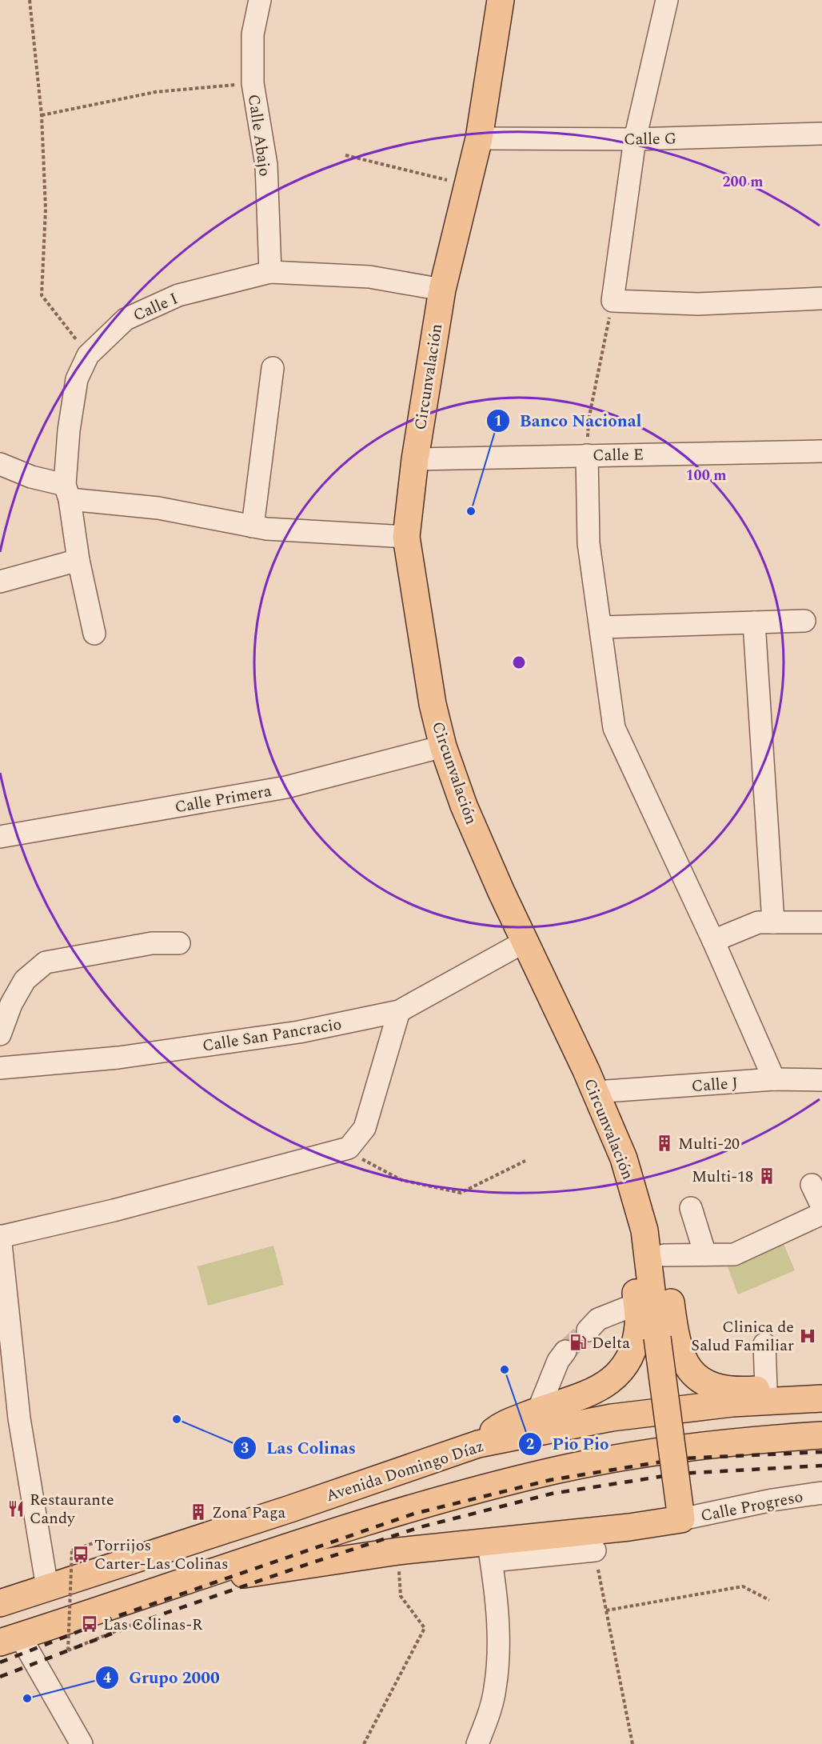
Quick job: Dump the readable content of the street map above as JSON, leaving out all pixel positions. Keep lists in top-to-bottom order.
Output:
{
  "streets": {
    "main road": ["Circunvalación", "Avenida Domingo Díaz"],
    "street": [
      "Calle Abajo",
      "Calle G",
      "Calle I",
      "Calle E",
      "Calle Primera",
      "Calle San Pancracio",
      "Calle J",
      "Calle Progreso"
    ]
  },
  "crossings": [
    ["Calle Abajo", "Calle I"],
    ["Calle G", "Circunvalación"],
    ["Calle I", "Circunvalación"],
    ["Circunvalación", "Calle E"],
    ["Circunvalación", "Calle Primera"],
    ["Circunvalación", "Calle San Pancracio"],
    ["Circunvalación", "Calle Progreso"]
  ],
  "places": {
    "other": [
      "Banco Nacional",
      "Pio Pio",
      "Las Colinas",
      "Grupo 2000"
    ],
    "building": ["Multi-20", "Multi-18", "Zona Paga"],
    "hospital": ["Clinica de Salud Familiar"],
    "fuel station": ["Delta"],
    "restaurant": ["Restaurante Candy"],
    "bus stop": ["Torrijos Carter-Las Colinas", "Las Colinas-R"]
  },
  "rings": ["200 m", "100 m"]
}
